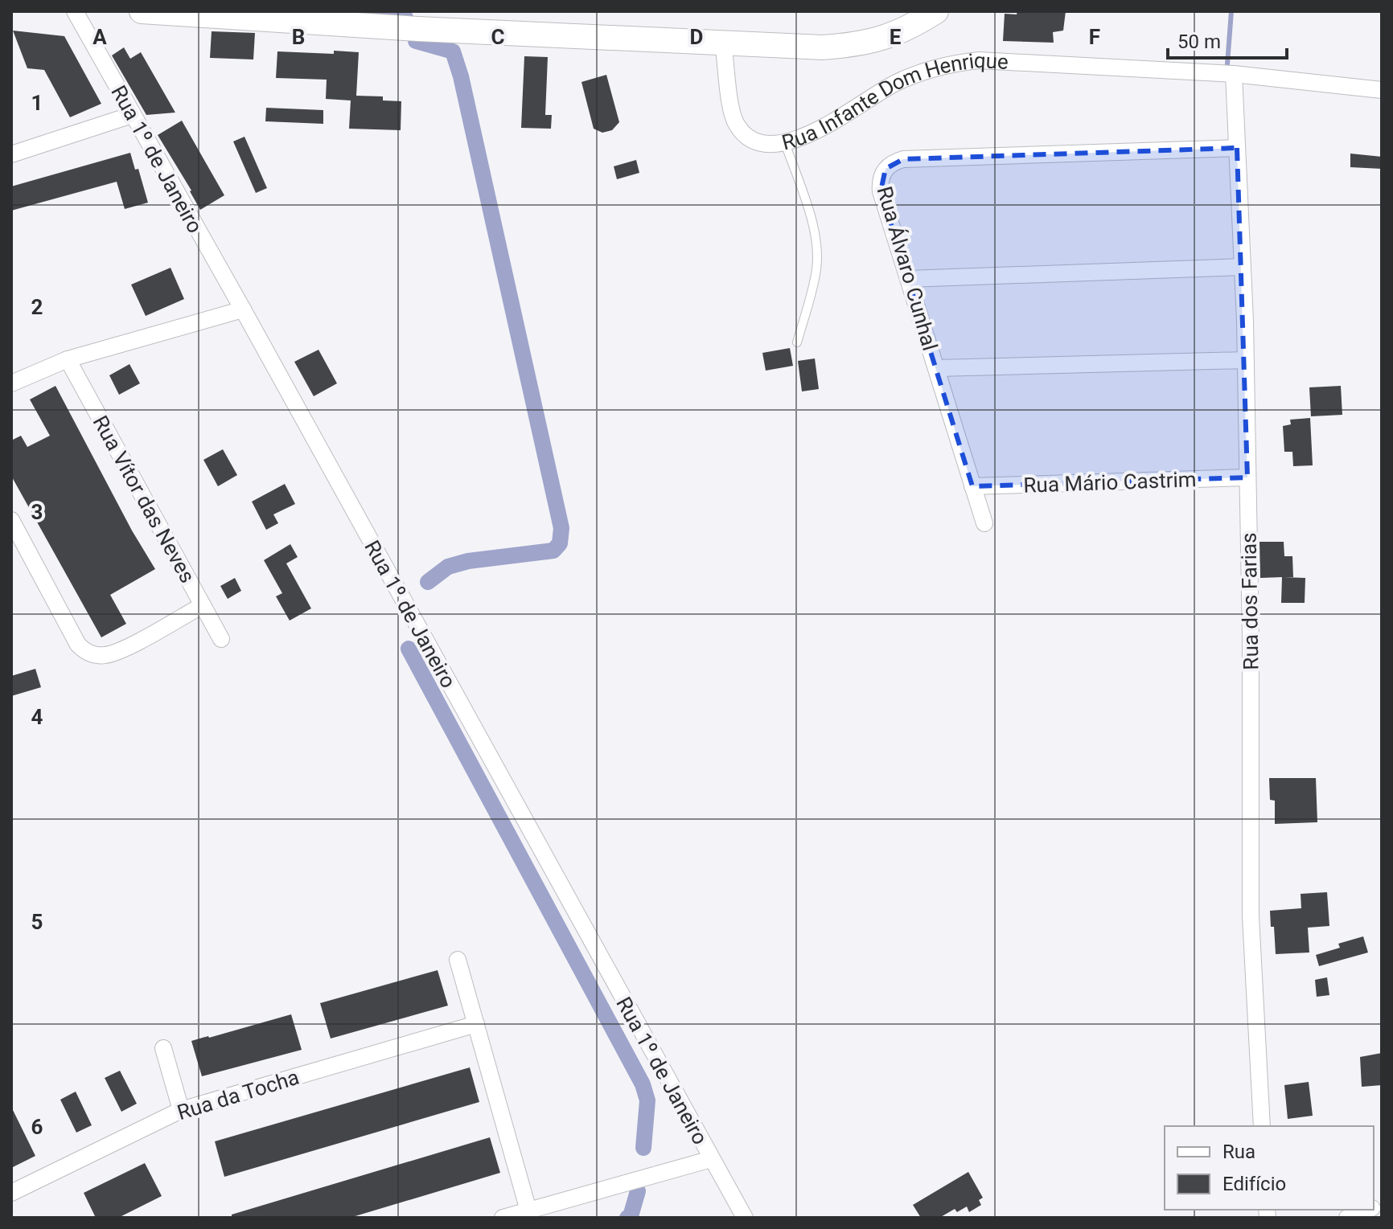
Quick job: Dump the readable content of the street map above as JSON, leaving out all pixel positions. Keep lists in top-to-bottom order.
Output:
{
  "streets": {
    "street": [
      "Rua Infante Dom Henrique",
      "Rua 1º de Janeiro",
      "Rua Álvaro Cunhal",
      "Rua Mário Castrim",
      "Rua Vítor das Neves",
      "Rua dos Farias",
      "Rua da Tocha"
    ]
  },
  "crossings": [
    ["Rua Infante Dom Henrique", "Rua dos Farias"],
    ["Rua Álvaro Cunhal", "Rua Mário Castrim"],
    ["Rua Álvaro Cunhal", "Rua dos Farias"],
    ["Rua Mário Castrim", "Rua dos Farias"]
  ],
  "legend": ["Rua", "Edifício"],
  "scale_bar": "50 m",
  "grid": {
    "columns": [
      "A",
      "B",
      "C",
      "D",
      "E",
      "F"
    ],
    "rows": [
      "1",
      "2",
      "3",
      "4",
      "5",
      "6"
    ]
  }
}
